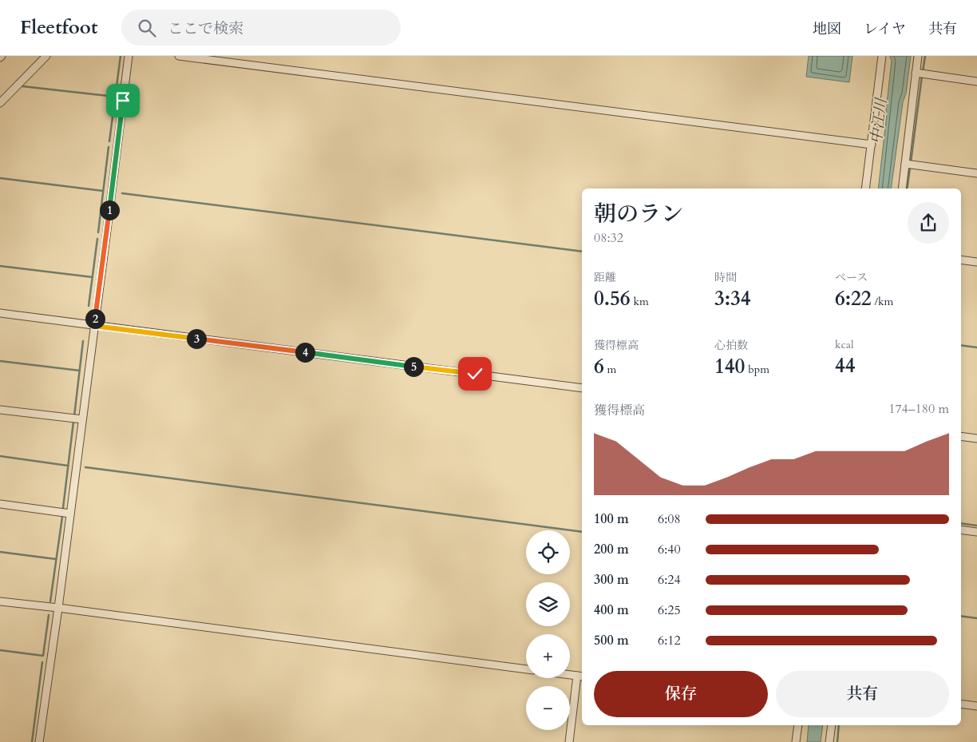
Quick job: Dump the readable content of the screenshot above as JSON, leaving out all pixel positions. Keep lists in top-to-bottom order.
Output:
{
  "water": ["中江川"],
  "page": {
    "header": "Fleetfoot",
    "search": "ここで検索",
    "nav": ["地図", "レイヤ", "共有"],
    "heading": ["朝のラン", "08:32"],
    "pins": [
      "1",
      "2",
      "3",
      "4",
      "5"
    ],
    "stats": [
      ["距離", "0.56 km"],
      ["時間", "3:34"],
      ["ペース", "6:22 /km"],
      ["獲得標高", "6 m"],
      ["心拍数", "140 bpm"],
      ["kcal", "44"]
    ],
    "chart": ["獲得標高", "174–180 m"],
    "list": [
      {
        "name": "100 m",
        "note": "6:08"
      },
      {
        "name": "200 m",
        "note": "6:40"
      },
      {
        "name": "300 m",
        "note": "6:24"
      },
      {
        "name": "400 m",
        "note": "6:25"
      },
      {
        "name": "500 m",
        "note": "6:12"
      }
    ],
    "map_buttons": ["+", "−"],
    "buttons": ["保存", "共有"]
  }
}
